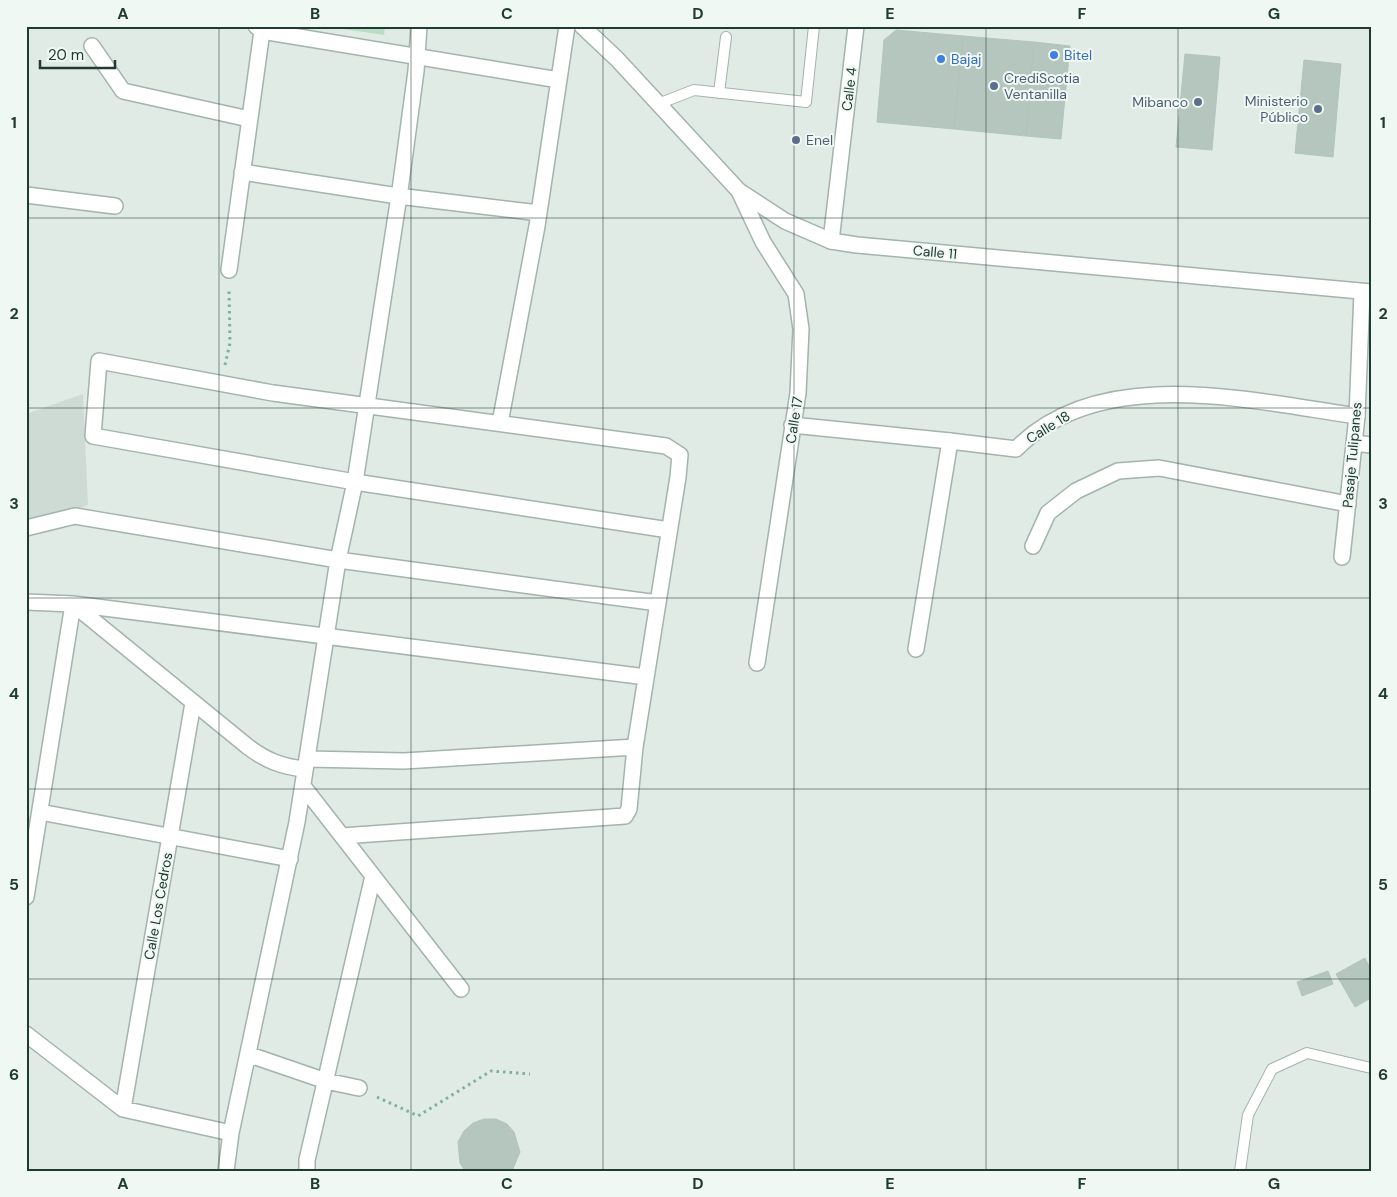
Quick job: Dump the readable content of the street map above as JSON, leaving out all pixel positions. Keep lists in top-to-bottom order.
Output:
{
  "streets": {
    "street": [
      "Calle 4",
      "Calle 11",
      "Calle 17",
      "Calle 18",
      "Pasaje Tulipanes",
      "Calle Los Cedros"
    ]
  },
  "crossings": [
    ["Calle 4", "Calle 11"],
    ["Calle 11", "Calle 17"],
    ["Calle 11", "Pasaje Tulipanes"],
    ["Calle 18", "Pasaje Tulipanes"]
  ],
  "places": [
    "Bitel",
    "Bajaj",
    "CrediScotia Ventanilla",
    "Mibanco",
    "Ministerio Público",
    "Enel"
  ],
  "scale_bar": "20 m",
  "grid": {
    "columns": [
      "A",
      "B",
      "C",
      "D",
      "E",
      "F",
      "G"
    ],
    "rows": [
      "1",
      "2",
      "3",
      "4",
      "5",
      "6"
    ]
  }
}
